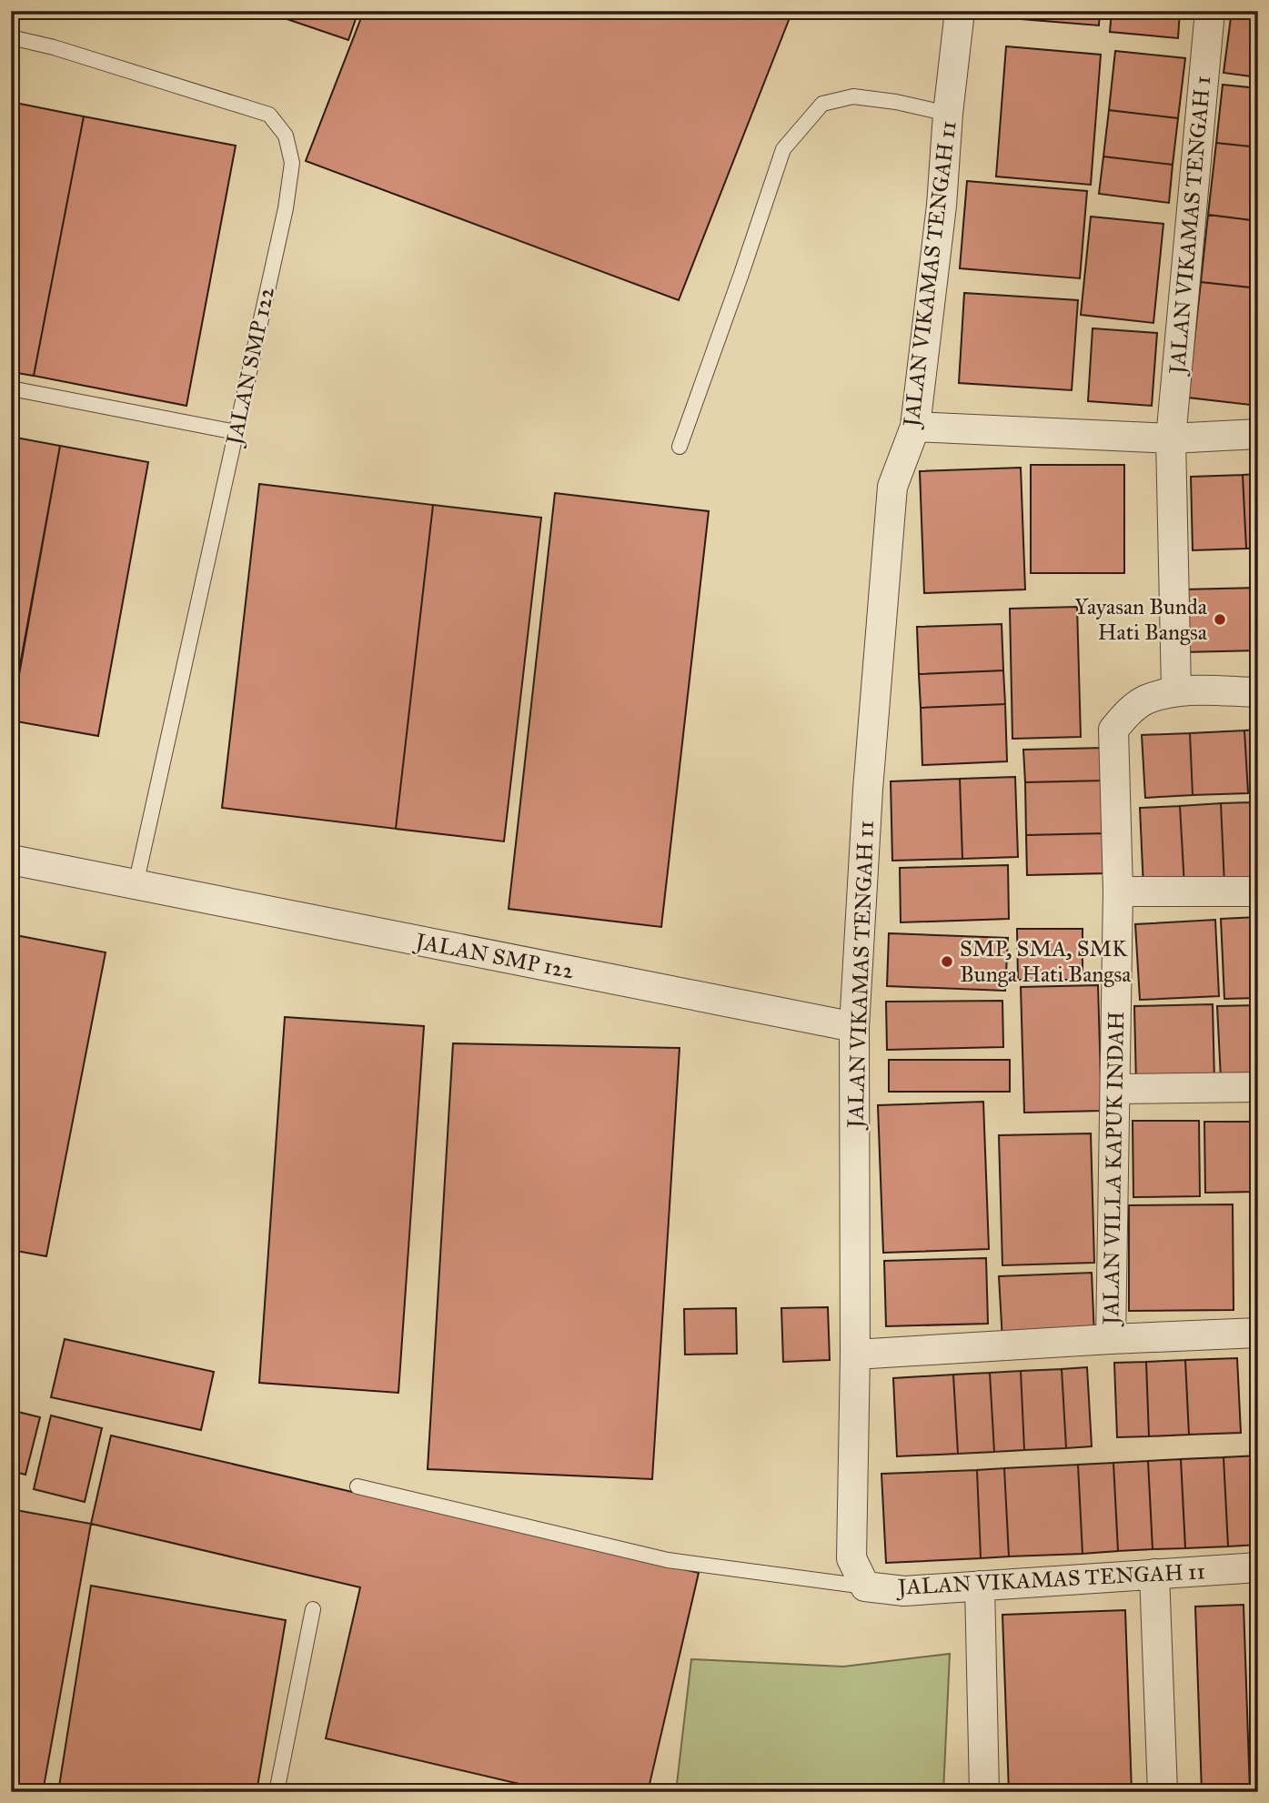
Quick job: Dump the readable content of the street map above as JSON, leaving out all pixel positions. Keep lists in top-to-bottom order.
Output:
{
  "streets": {
    "street": [
      "JALAN VIKAMAS TENGAH 1",
      "JALAN VIKAMAS TENGAH 11",
      "JALAN SMP 122",
      "JALAN VILLA KAPUK INDAH"
    ]
  },
  "crossings": [
    ["JALAN VIKAMAS TENGAH 1", "JALAN VILLA KAPUK INDAH"],
    ["JALAN VIKAMAS TENGAH 11", "JALAN SMP 122"]
  ],
  "places": ["Yayasan Bunda Hati Bangsa", "SMP, SMA, SMK Bunga Hati Bangsa"]
}
